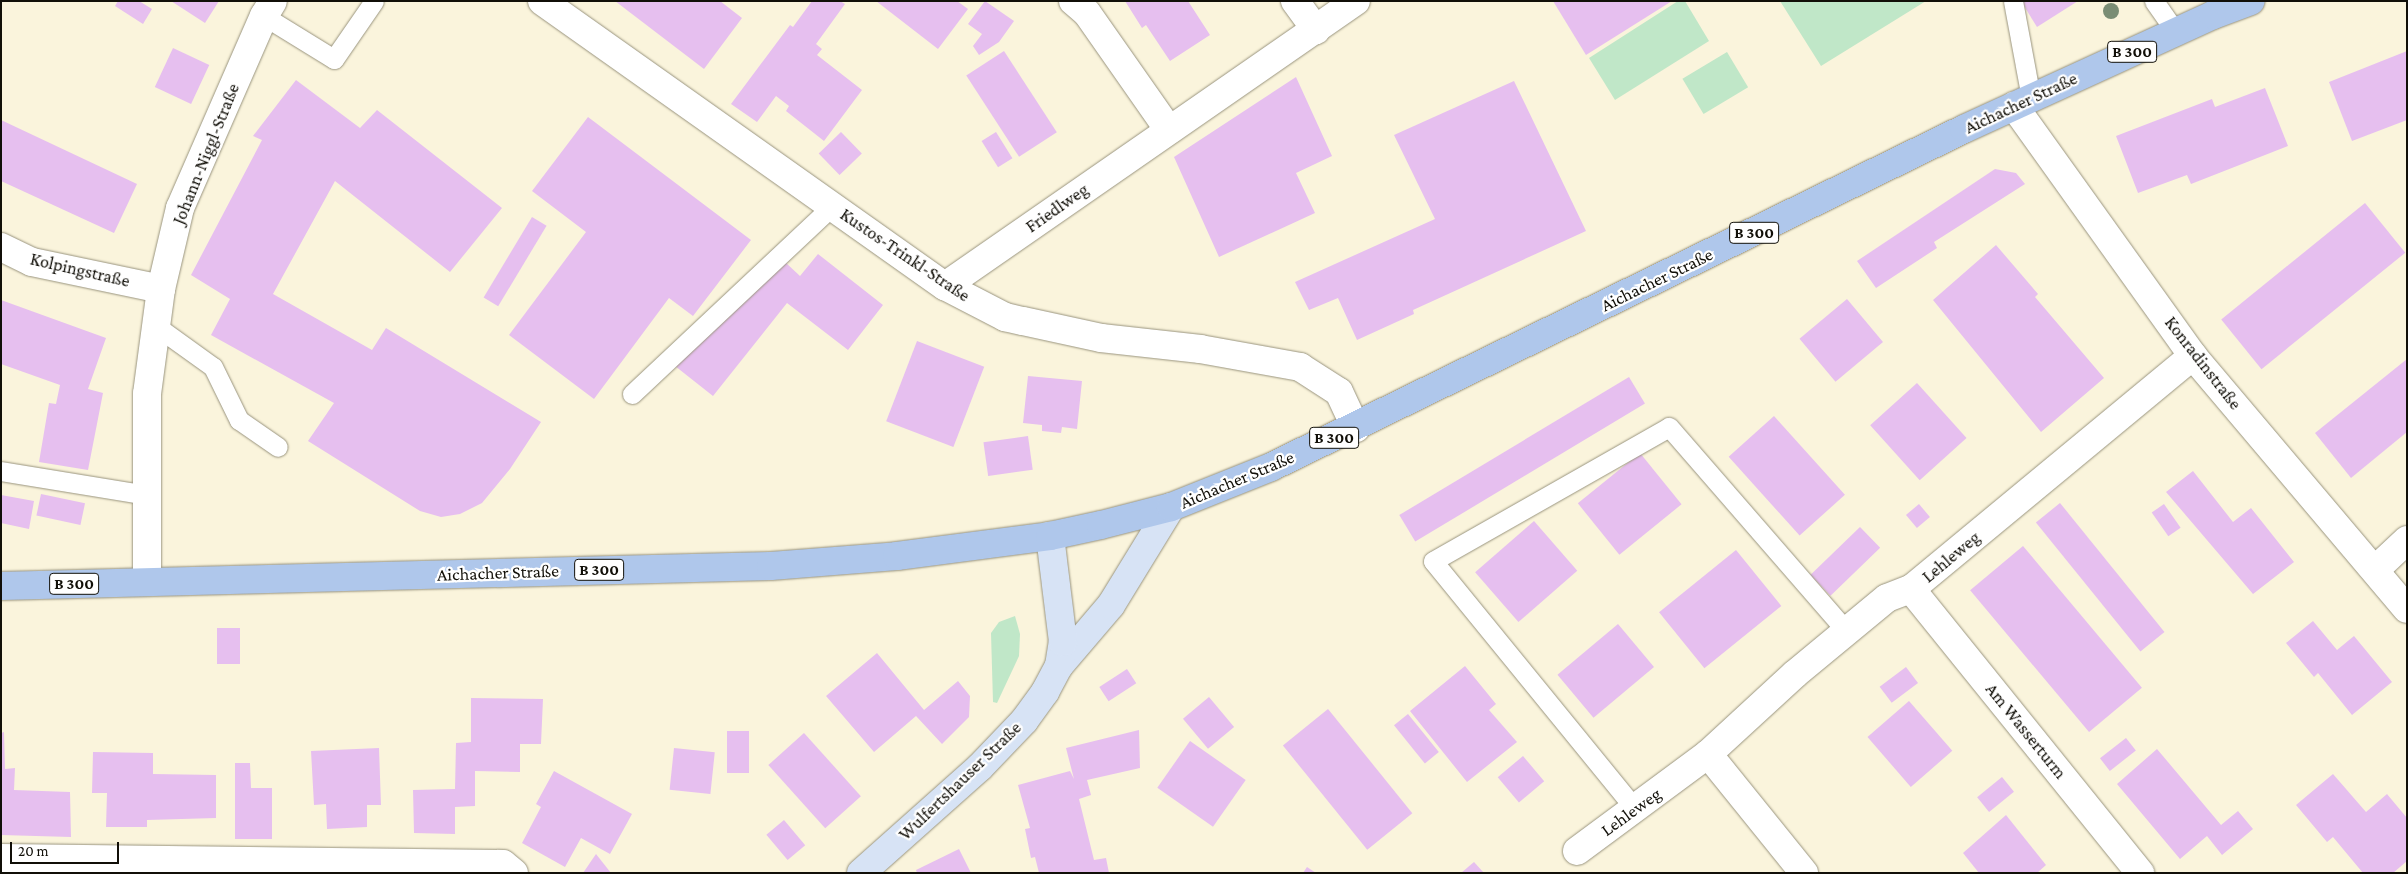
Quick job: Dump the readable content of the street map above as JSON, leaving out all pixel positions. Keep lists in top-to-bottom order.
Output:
{
  "streets": {
    "main road": ["B 300", "Aichacher Straße", "Wulfertshauser Straße"],
    "street": [
      "Johann-Niggl-Straße",
      "Friedlweg",
      "Kustos-Trinkl-Straße",
      "Kolpingstraße",
      "Konradinstraße",
      "Lehleweg",
      "Am Wasserturm"
    ]
  },
  "crossings": [
    ["Aichacher Straße", "Johann-Niggl-Straße"],
    ["Aichacher Straße", "Kustos-Trinkl-Straße"],
    ["Aichacher Straße", "Konradinstraße"],
    ["Aichacher Straße", "Wulfertshauser Straße"],
    ["Johann-Niggl-Straße", "Kolpingstraße"],
    ["Friedlweg", "Kustos-Trinkl-Straße"],
    ["Konradinstraße", "Lehleweg"],
    ["Lehleweg", "Am Wasserturm"]
  ],
  "scale_bar": "20 m"
}
